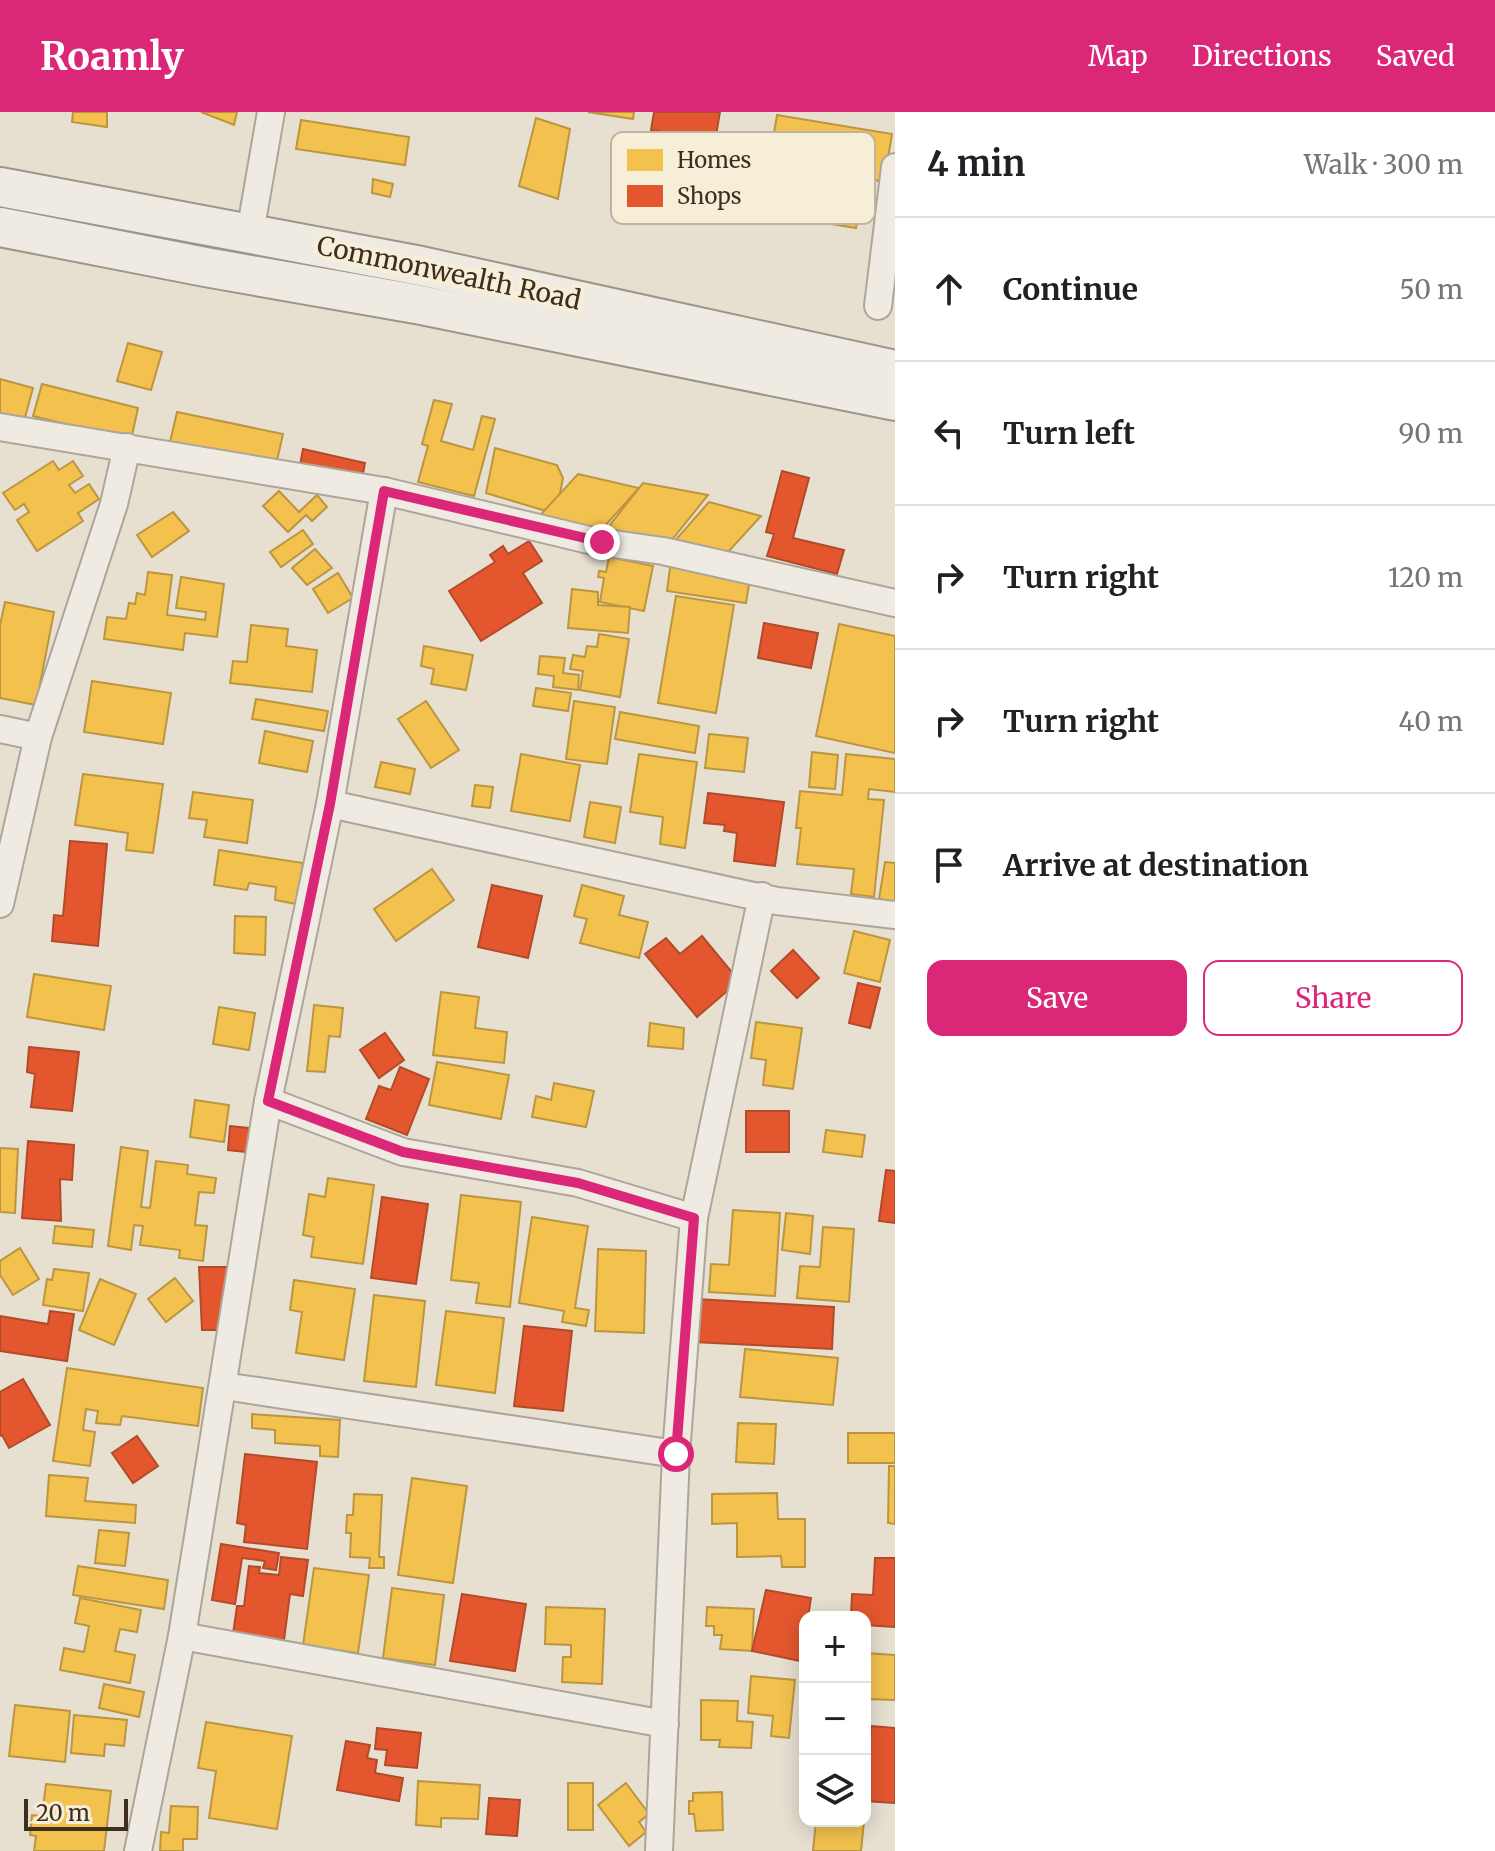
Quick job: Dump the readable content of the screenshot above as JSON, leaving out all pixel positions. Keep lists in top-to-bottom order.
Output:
{
  "streets": {
    "main road": ["Commonwealth Road"]
  },
  "legend": ["Homes", "Shops"],
  "scale_bar": "20 m",
  "page": {
    "header": "Roamly",
    "nav": ["Map", "Directions", "Saved"],
    "heading": ["4 min", "Walk · 300 m"],
    "list": [
      ["Continue", "50 m"],
      ["Turn left", "90 m"],
      ["Turn right", "120 m"],
      ["Turn right", "40 m"],
      "Arrive at destination"
    ],
    "buttons": ["Save", "Share"],
    "map_buttons": ["+", "−"],
    "scale": "20 m"
  }
}
